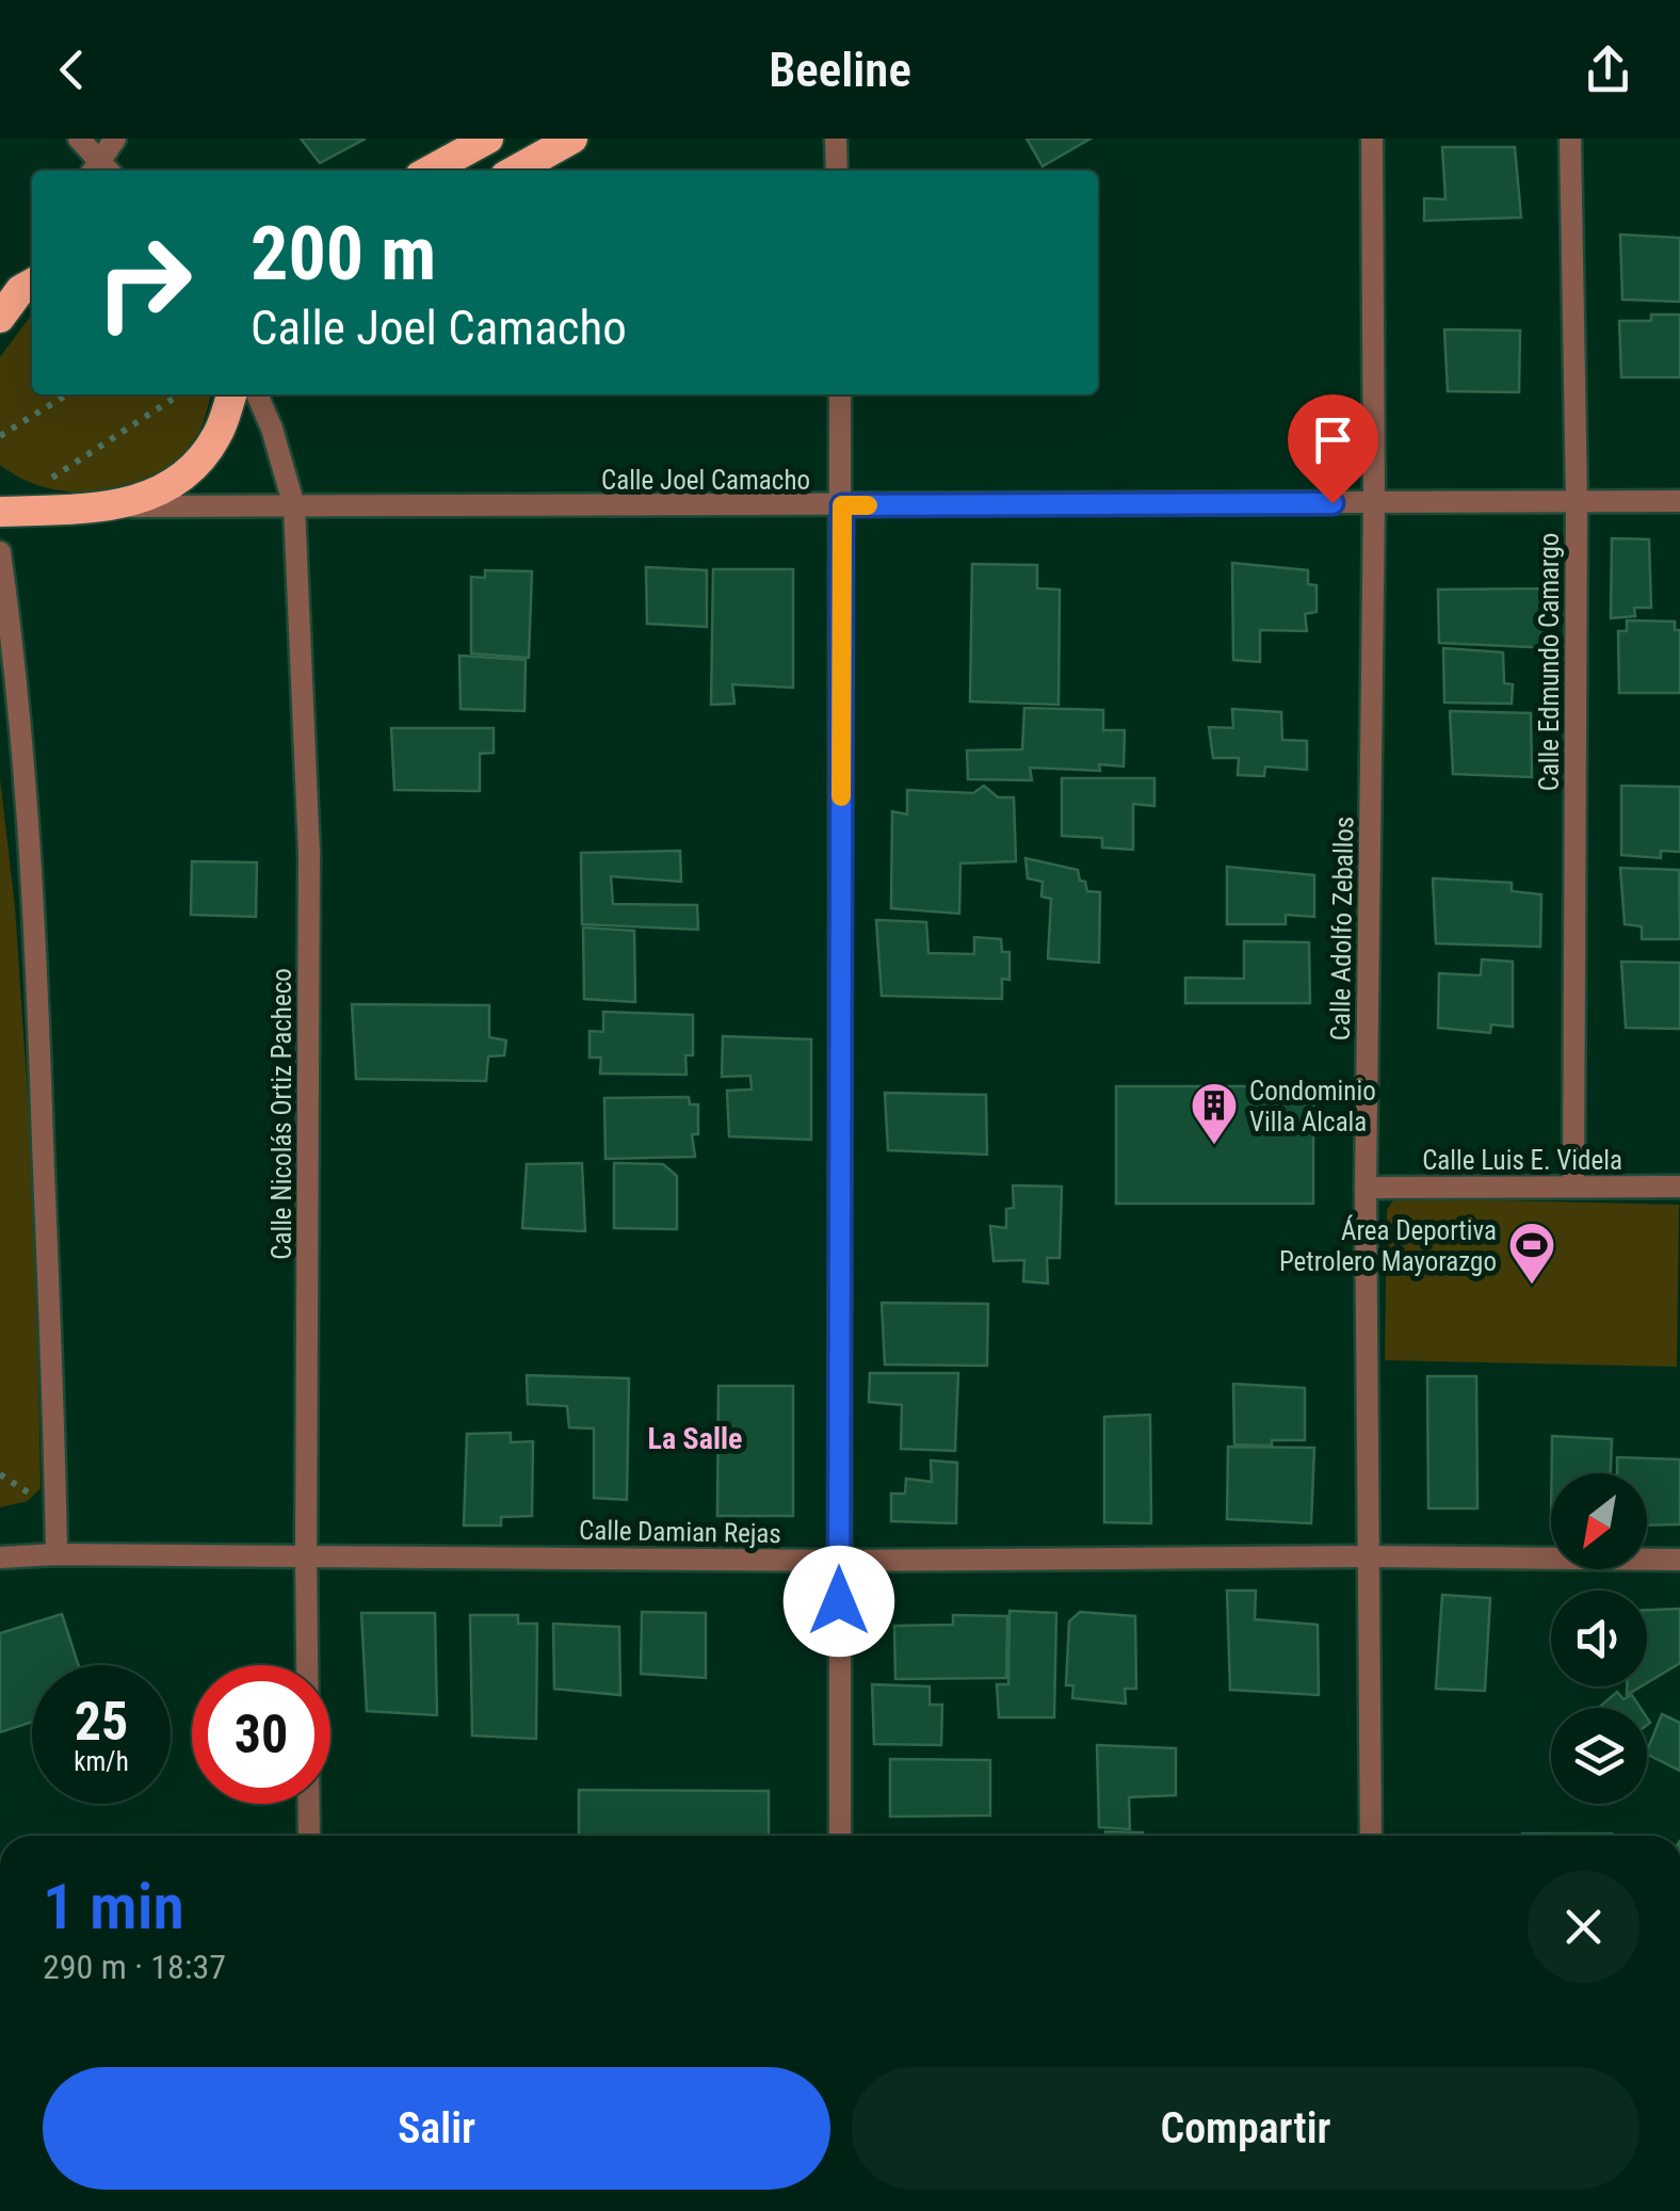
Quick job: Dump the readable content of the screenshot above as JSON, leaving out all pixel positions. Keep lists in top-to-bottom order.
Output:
{
  "streets": {
    "street": [
      "Calle Joel Camacho",
      "Calle Edmundo Camargo",
      "Calle Adolfo Zeballos",
      "Calle Nicolás Ortiz Pacheco",
      "Calle Luis E. Videla",
      "Calle Damian Rejas"
    ]
  },
  "crossings": [
    ["Calle Joel Camacho", "Calle Edmundo Camargo"],
    ["Calle Joel Camacho", "Calle Adolfo Zeballos"],
    ["Calle Joel Camacho", "Calle Nicolás Ortiz Pacheco"],
    ["Calle Edmundo Camargo", "Calle Luis E. Videla"],
    ["Calle Adolfo Zeballos", "Calle Luis E. Videla"],
    ["Calle Adolfo Zeballos", "Calle Damian Rejas"],
    ["Calle Nicolás Ortiz Pacheco", "Calle Damian Rejas"]
  ],
  "districts": ["La Salle"],
  "places": {
    "building": ["Condominio Villa Alcala"],
    "sports": ["Área Deportiva Petrolero Mayorazgo"]
  },
  "north": "bottom left",
  "page": {
    "header": "Beeline",
    "turn": ["200 m", "Calle Joel Camacho"],
    "speed": "25 km/h",
    "limit": "30",
    "heading": ["1 min", "290 m · 18:37"],
    "buttons": ["Salir", "Compartir"]
  }
}
